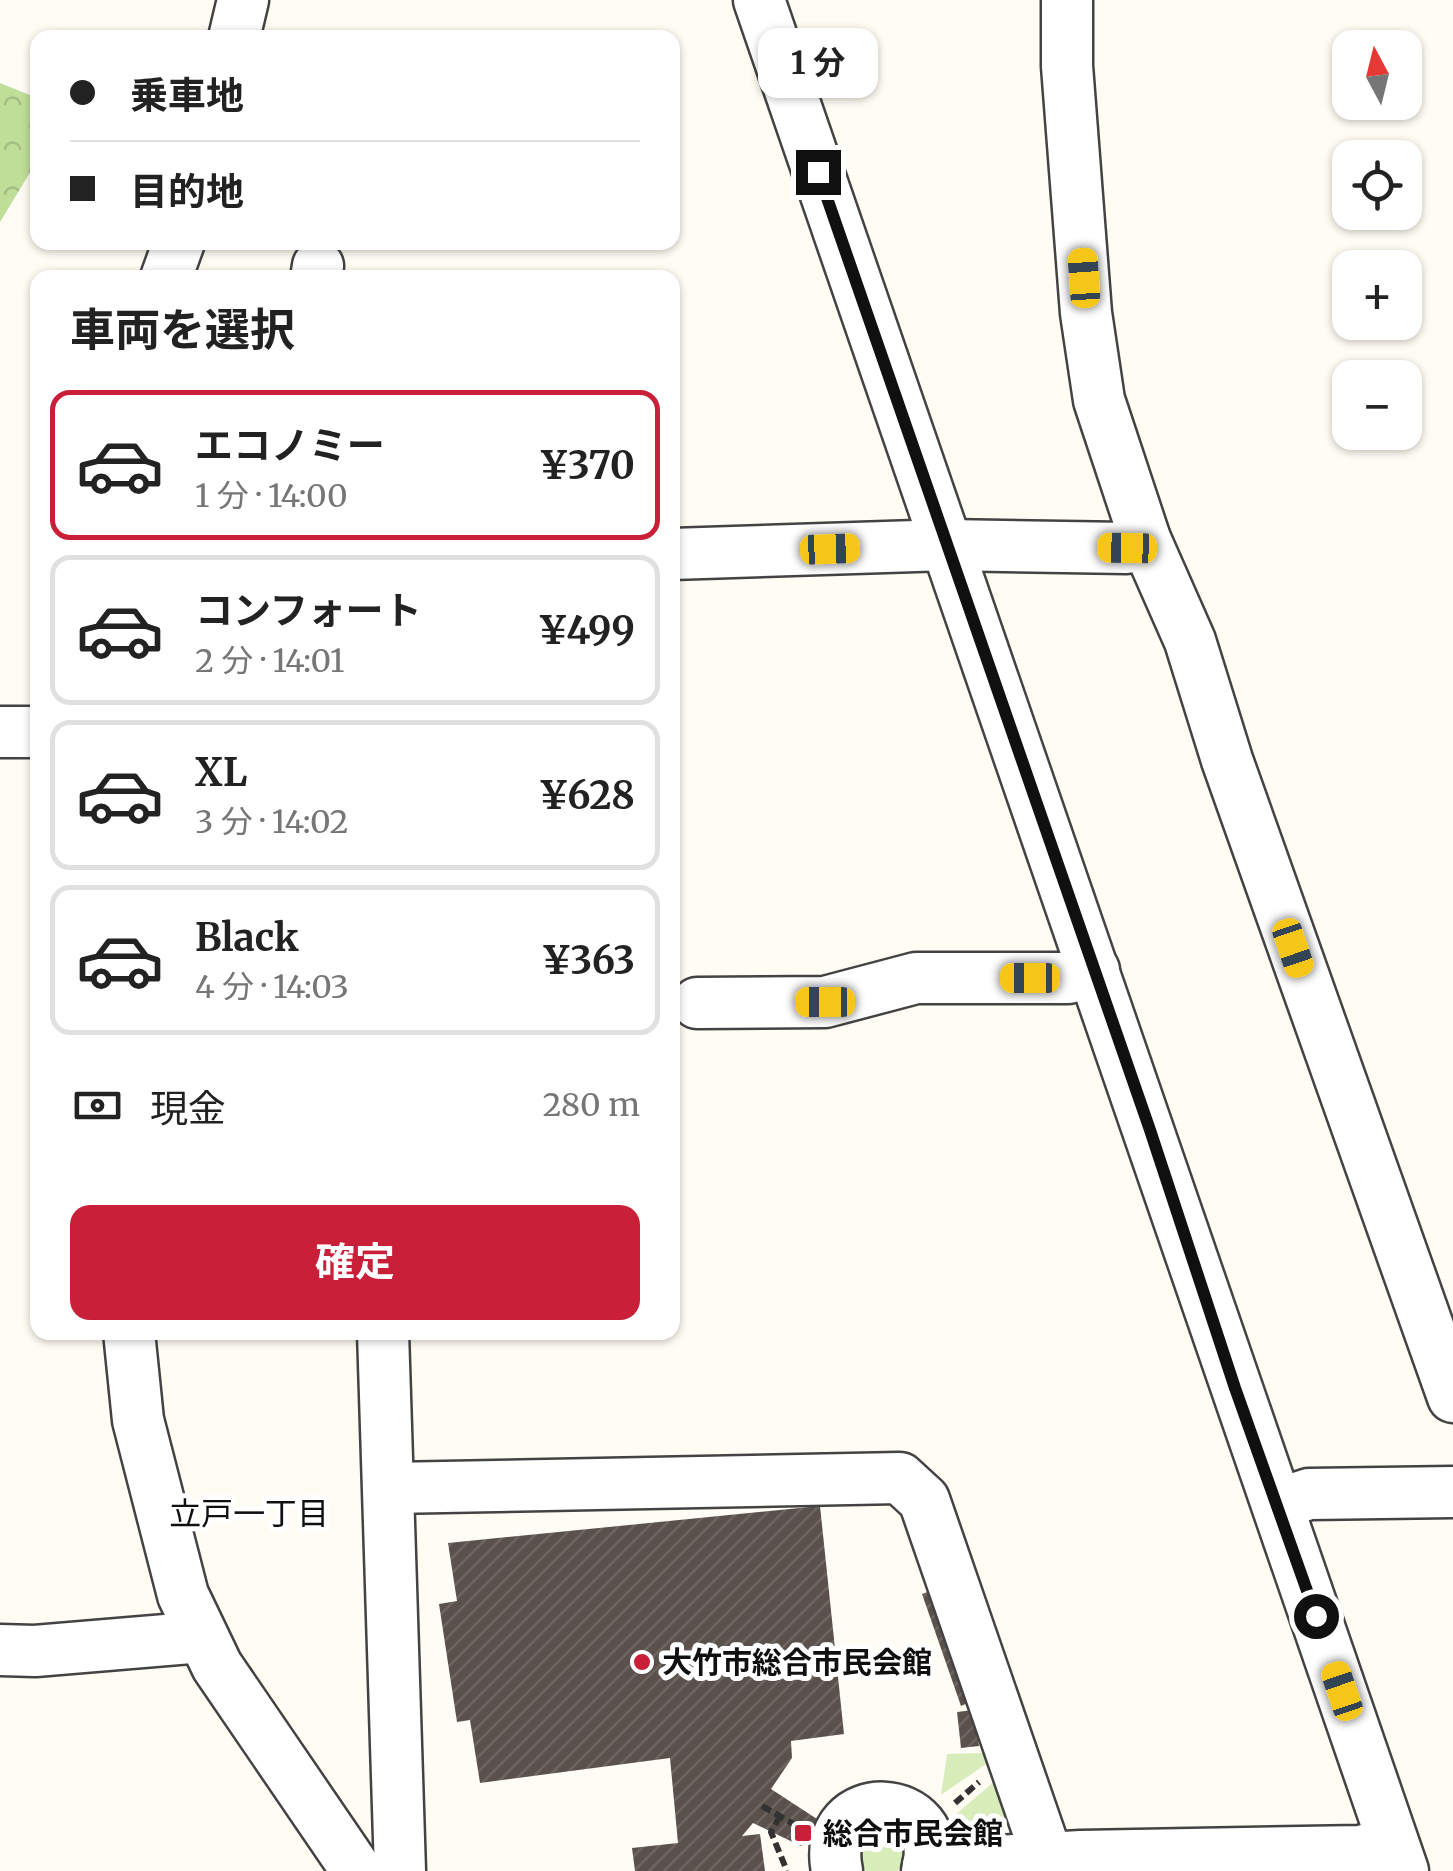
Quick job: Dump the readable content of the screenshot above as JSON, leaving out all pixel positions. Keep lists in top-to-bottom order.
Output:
{
  "districts": ["立戸一丁目"],
  "places": {
    "other": ["大竹市総合市民会館"],
    "transit": ["総合市民会館"]
  },
  "north": "top",
  "page": {
    "bubble": "1 分",
    "map_buttons": ["+", "−"],
    "banner": ["乗車地", "目的地"],
    "heading": "車両を選択",
    "list": [
      {
        "name": "エコノミー",
        "note": "1 分 · 14:00",
        "value": "¥370"
      },
      {
        "name": "コンフォート",
        "note": "2 分 · 14:01",
        "value": "¥499"
      },
      {
        "name": "XL",
        "note": "3 分 · 14:02",
        "value": "¥628"
      },
      {
        "name": "Black",
        "note": "4 分 · 14:03",
        "value": "¥363"
      }
    ],
    "pay": ["現金", "280 m"],
    "buttons": "確定"
  }
}
